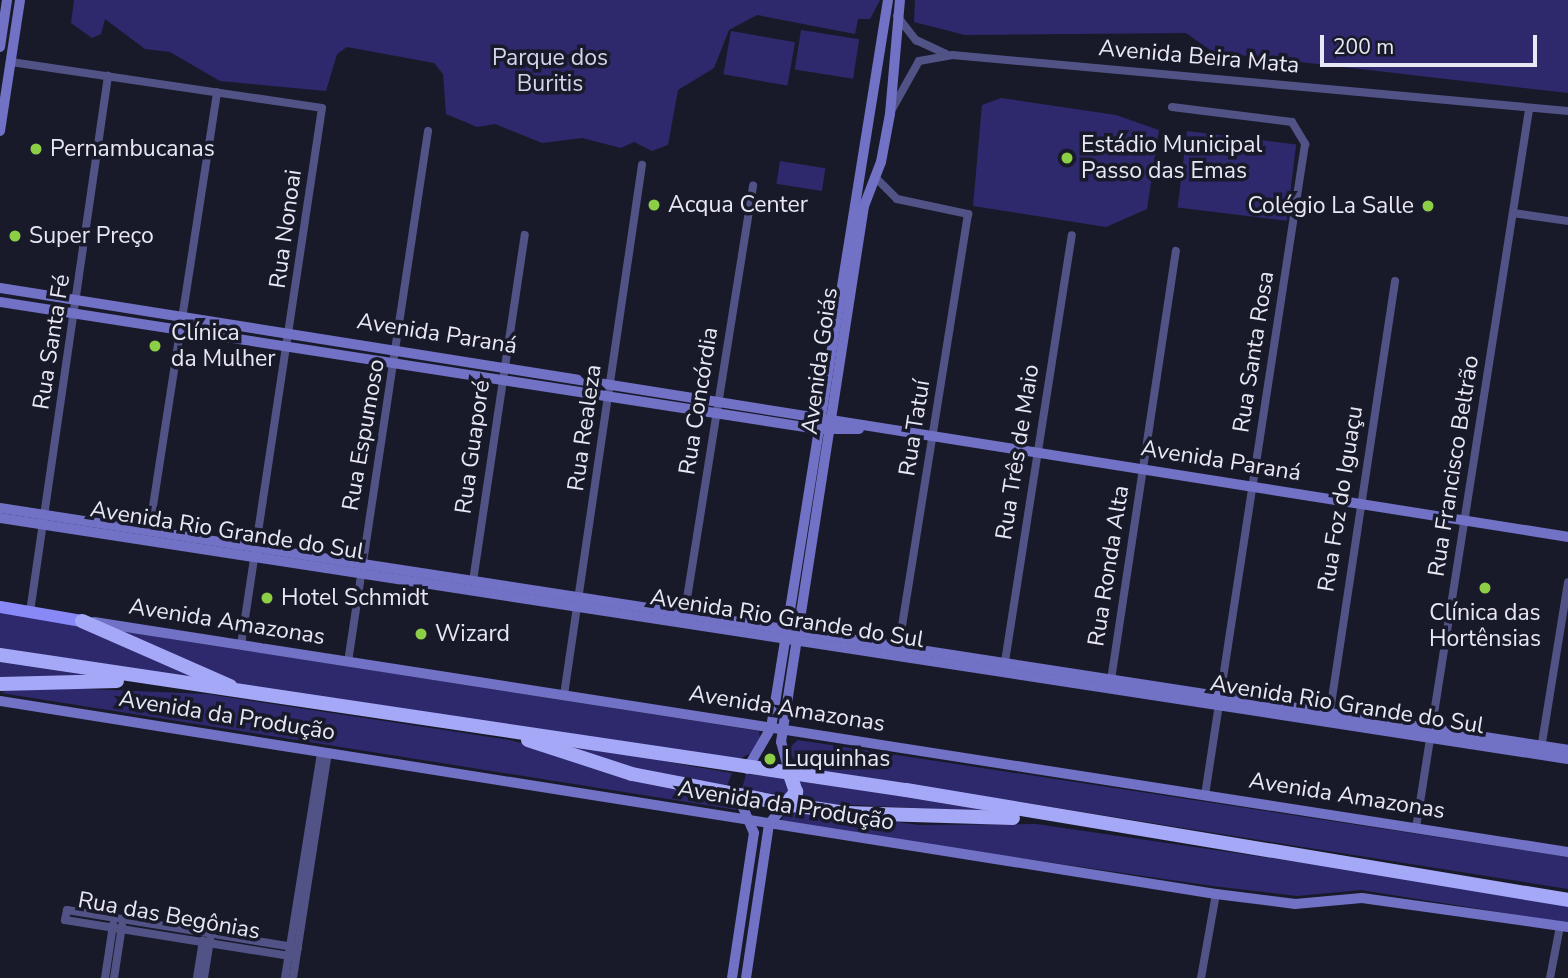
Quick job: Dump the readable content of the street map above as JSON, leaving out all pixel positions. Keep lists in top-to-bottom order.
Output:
{
  "streets": {
    "main road": ["Avenida Amazonas"],
    "street": [
      "Avenida Beira Mata",
      "Rua Nonoai",
      "Avenida Paraná",
      "Rua Santa Fé",
      "Rua Santa Rosa",
      "Avenida Goiás",
      "Rua Concórdia",
      "Rua Realeza",
      "Rua Tatuí",
      "Rua Espumoso",
      "Rua Guaporé",
      "Rua Três de Maio",
      "Rua Francisco Beltrão",
      "Rua Foz do Iguaçu",
      "Avenida Rio Grande do Sul",
      "Rua Ronda Alta",
      "Avenida da Produção",
      "Rua das Begônias"
    ]
  },
  "crossings": [
    ["Avenida Beira Mata", "Avenida Goiás"],
    ["Avenida Beira Mata", "Rua Francisco Beltrão"],
    ["Rua Nonoai", "Avenida Paraná"],
    ["Rua Nonoai", "Avenida Rio Grande do Sul"],
    ["Rua Nonoai", "Avenida Amazonas"],
    ["Avenida Paraná", "Rua Santa Fé"],
    ["Avenida Paraná", "Rua Santa Rosa"],
    ["Avenida Paraná", "Avenida Goiás"],
    ["Avenida Paraná", "Rua Concórdia"],
    ["Avenida Paraná", "Rua Realeza"],
    ["Avenida Paraná", "Rua Tatuí"],
    ["Avenida Paraná", "Rua Espumoso"],
    ["Avenida Paraná", "Rua Guaporé"],
    ["Avenida Paraná", "Rua Três de Maio"],
    ["Avenida Paraná", "Rua Francisco Beltrão"],
    ["Avenida Paraná", "Rua Foz do Iguaçu"],
    ["Avenida Paraná", "Rua Ronda Alta"],
    ["Rua Santa Fé", "Avenida Rio Grande do Sul"],
    ["Rua Santa Fé", "Avenida Amazonas"],
    ["Rua Santa Rosa", "Avenida Rio Grande do Sul"],
    ["Rua Santa Rosa", "Avenida Amazonas"],
    ["Avenida Goiás", "Rua Tatuí"],
    ["Avenida Goiás", "Avenida Rio Grande do Sul"],
    ["Avenida Goiás", "Avenida Amazonas"],
    ["Rua Concórdia", "Avenida Rio Grande do Sul"],
    ["Rua Realeza", "Avenida Rio Grande do Sul"],
    ["Rua Realeza", "Avenida Amazonas"],
    ["Rua Tatuí", "Avenida Rio Grande do Sul"],
    ["Rua Espumoso", "Avenida Rio Grande do Sul"],
    ["Rua Espumoso", "Avenida Amazonas"],
    ["Rua Guaporé", "Avenida Rio Grande do Sul"],
    ["Rua Três de Maio", "Avenida Rio Grande do Sul"],
    ["Rua Francisco Beltrão", "Avenida Rio Grande do Sul"],
    ["Rua Francisco Beltrão", "Avenida Amazonas"],
    ["Rua Foz do Iguaçu", "Avenida Rio Grande do Sul"],
    ["Avenida Rio Grande do Sul", "Rua Ronda Alta"]
  ],
  "parks": ["Parque dos Buritis"],
  "places": [
    "Pernambucanas",
    "Estádio Municipal Passo das Emas",
    "Acqua Center",
    "Colégio La Salle",
    "Super Preço",
    "Clínica da Mulher",
    "Clínica das Hortênsias",
    "Hotel Schmidt",
    "Wizard",
    "Luquinhas"
  ],
  "scale_bar": "200 m"
}
